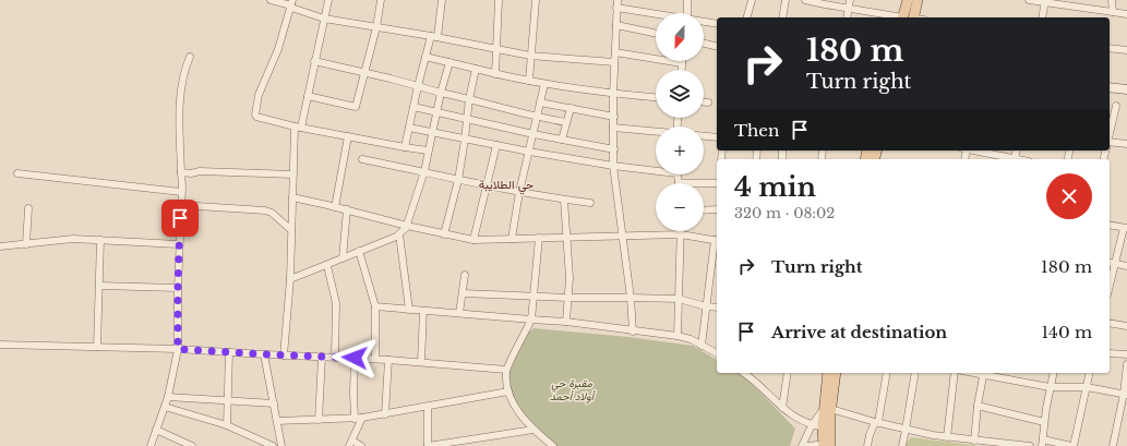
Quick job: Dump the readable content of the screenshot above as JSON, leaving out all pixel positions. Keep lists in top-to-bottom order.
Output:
{
  "districts": ["حي الطلايبة"],
  "parks": ["مقبرة حي أولاد أحمد"],
  "north": "bottom",
  "page": {
    "map_buttons": ["+", "−"],
    "turn": ["180 m", "Turn right"],
    "then": "Then",
    "heading": ["4 min", "320 m · 08:02"],
    "list": [
      {
        "name": "Turn right",
        "value": "180 m"
      },
      {
        "name": "Arrive at destination",
        "value": "140 m"
      }
    ]
  }
}
